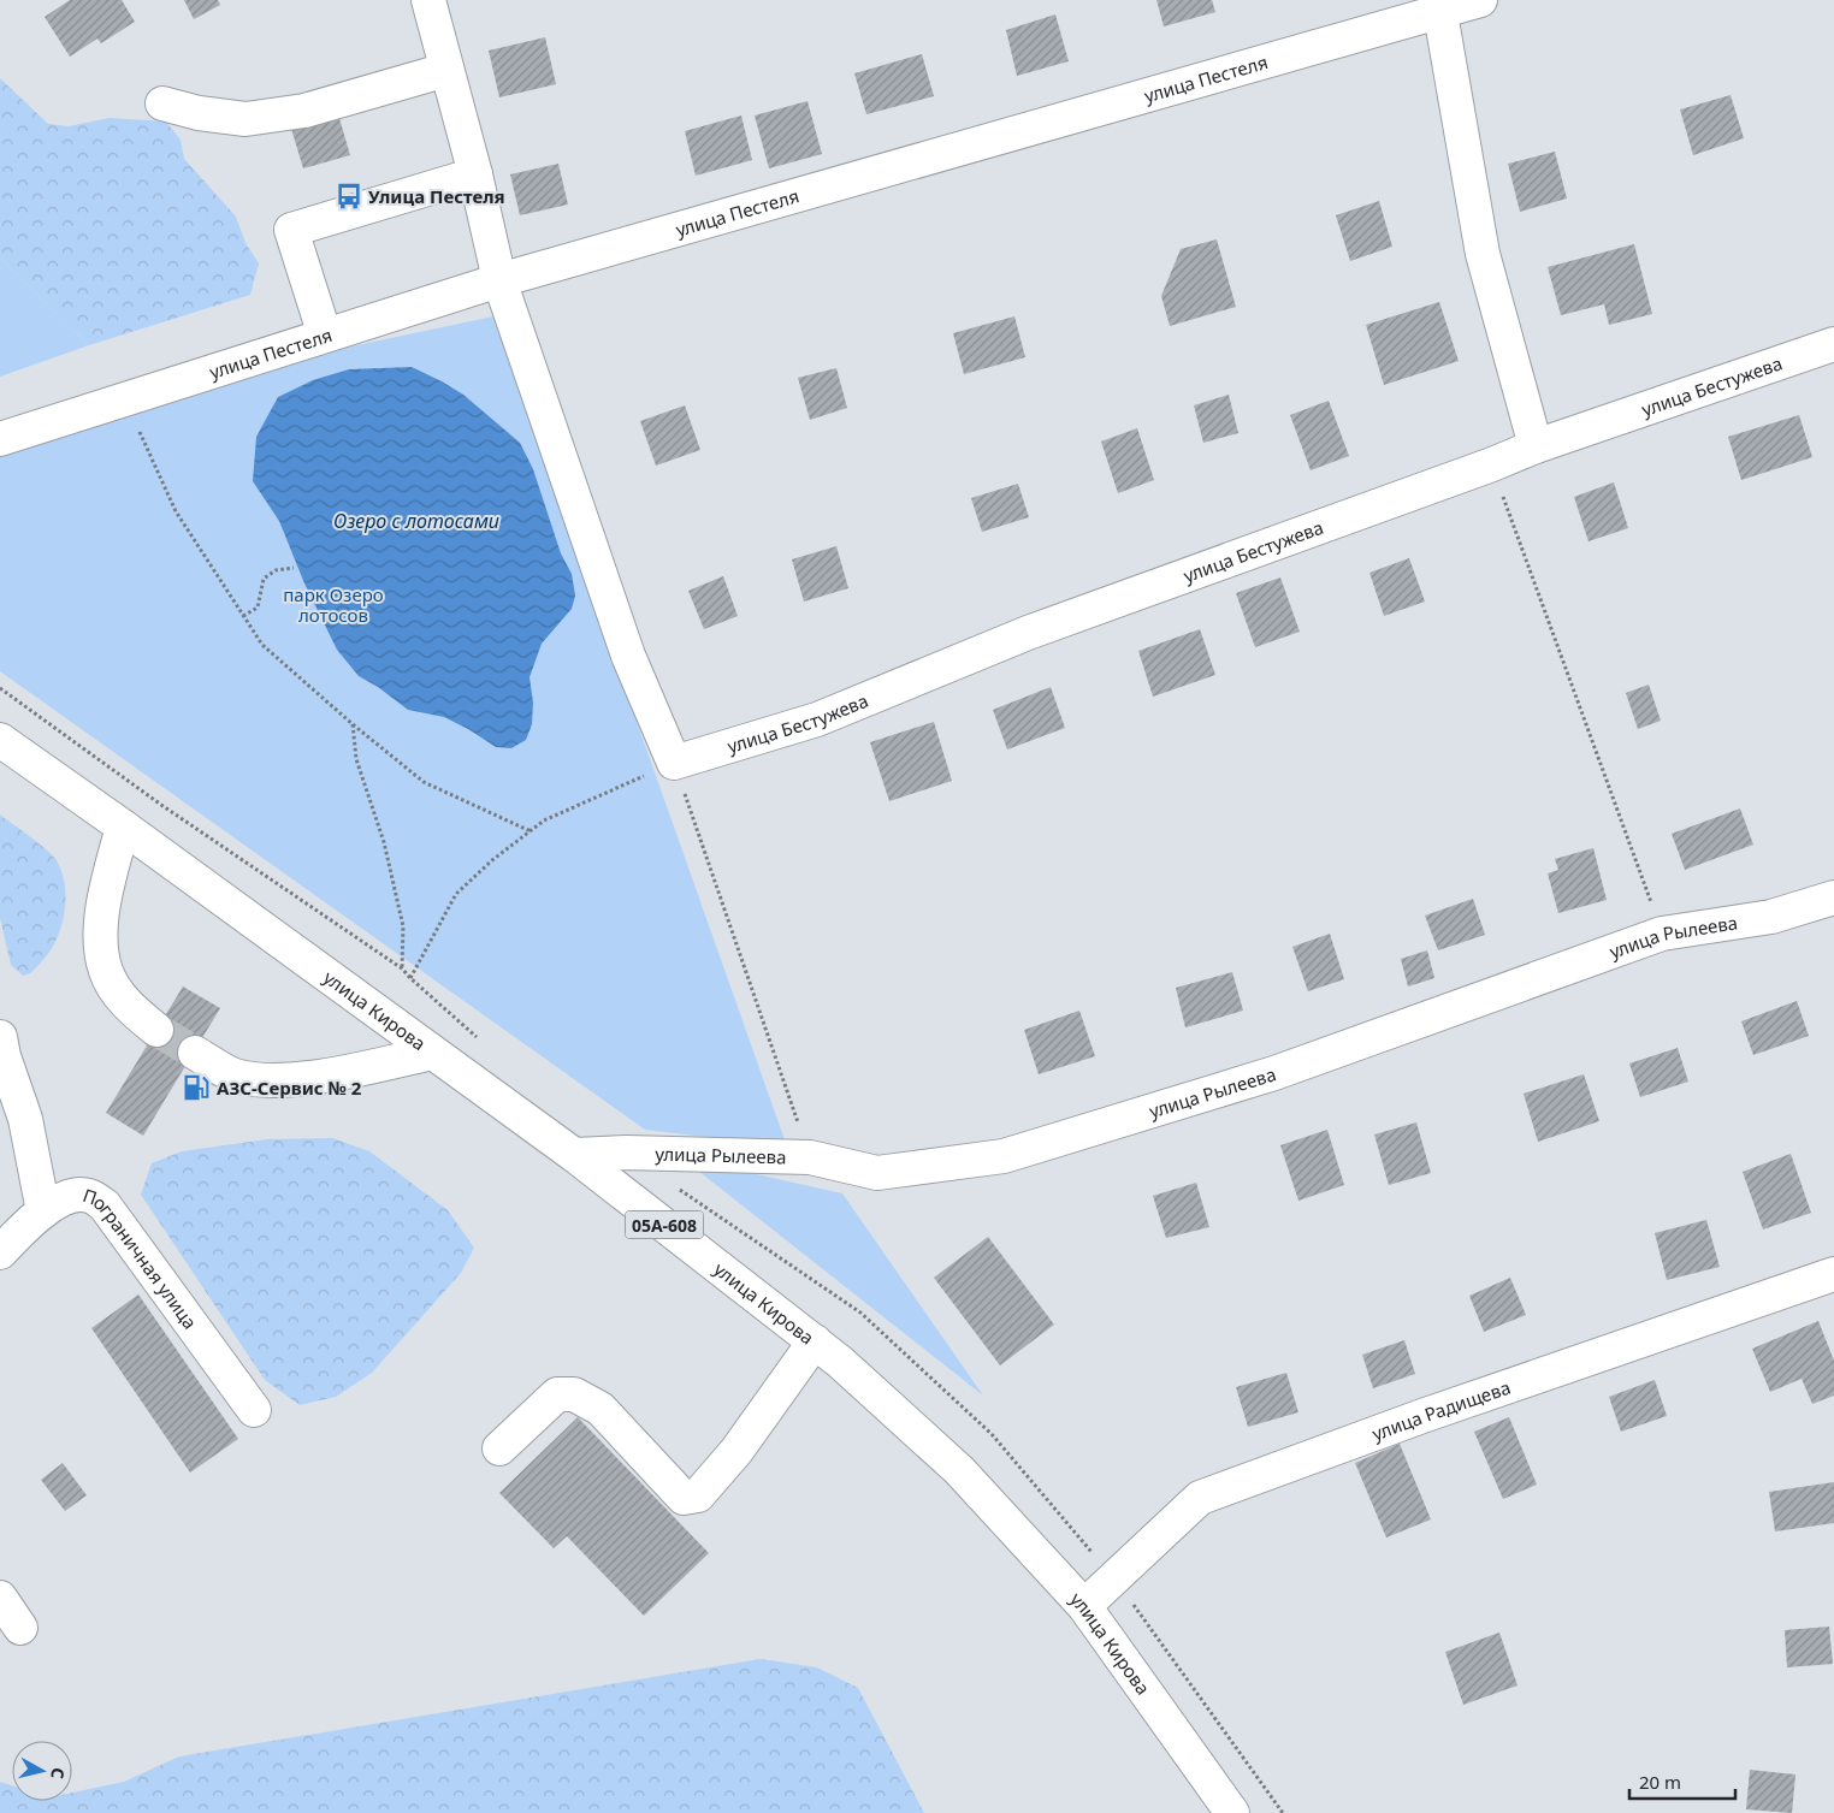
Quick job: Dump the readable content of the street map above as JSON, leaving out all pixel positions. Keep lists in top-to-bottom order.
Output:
{
  "streets": {
    "street": [
      "улица Пестеля",
      "улица Бестужева",
      "улица Рылеева",
      "улица Кирова",
      "05А-608",
      "Пограничная улица",
      "улица Радищева"
    ]
  },
  "crossings": [
    ["улица Рылеева", "улица Кирова"],
    ["улица Кирова", "улица Радищева"]
  ],
  "water": ["Озеро с лотосами"],
  "parks": ["парк Озеро лотосов"],
  "places": {
    "bus stop": ["Улица Пестеля"],
    "fuel station": ["АЗС-Сервис № 2"]
  },
  "scale_bar": "20 m",
  "north": "right"
}
